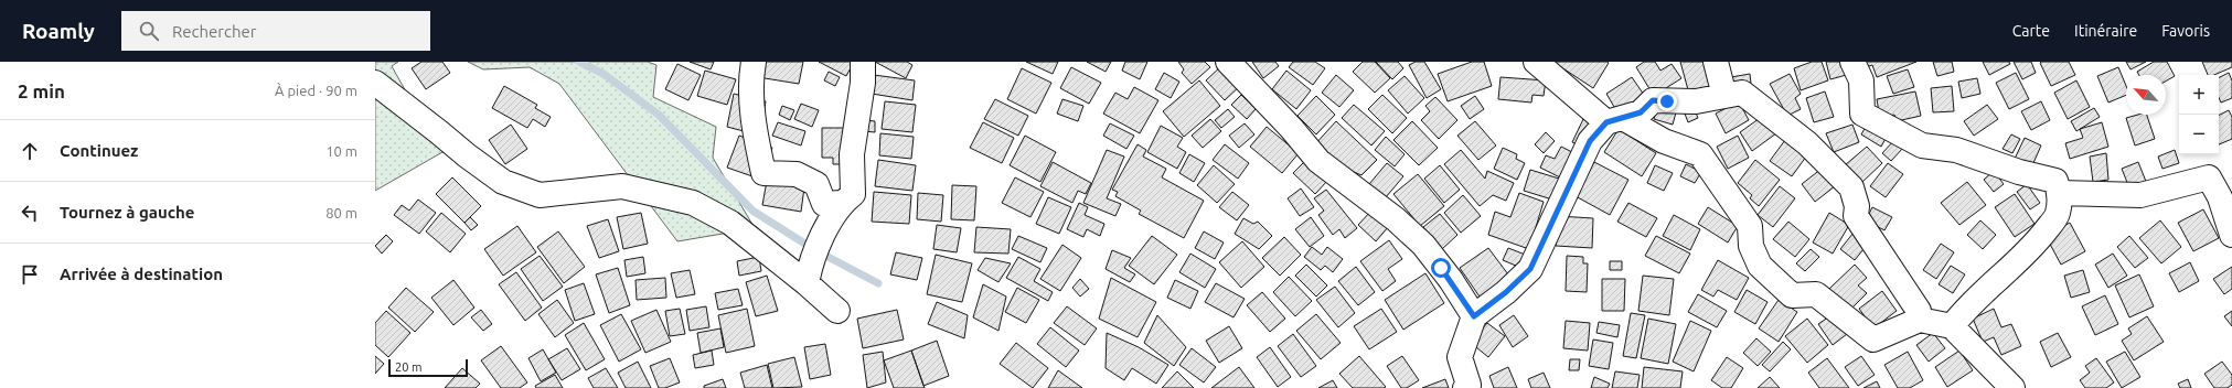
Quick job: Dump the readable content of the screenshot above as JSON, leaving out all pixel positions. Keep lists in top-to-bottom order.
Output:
{
  "scale_bar": "20 m",
  "north": "top left",
  "page": {
    "header": "Roamly",
    "search": "Rechercher",
    "nav": ["Carte", "Itinéraire", "Favoris"],
    "heading": ["2 min", "À pied · 90 m"],
    "map_buttons": ["+", "−"],
    "list": [
      ["Continuez", "10 m"],
      ["Tournez à gauche", "80 m"],
      "Arrivée à destination"
    ],
    "scale": "20 m"
  }
}
